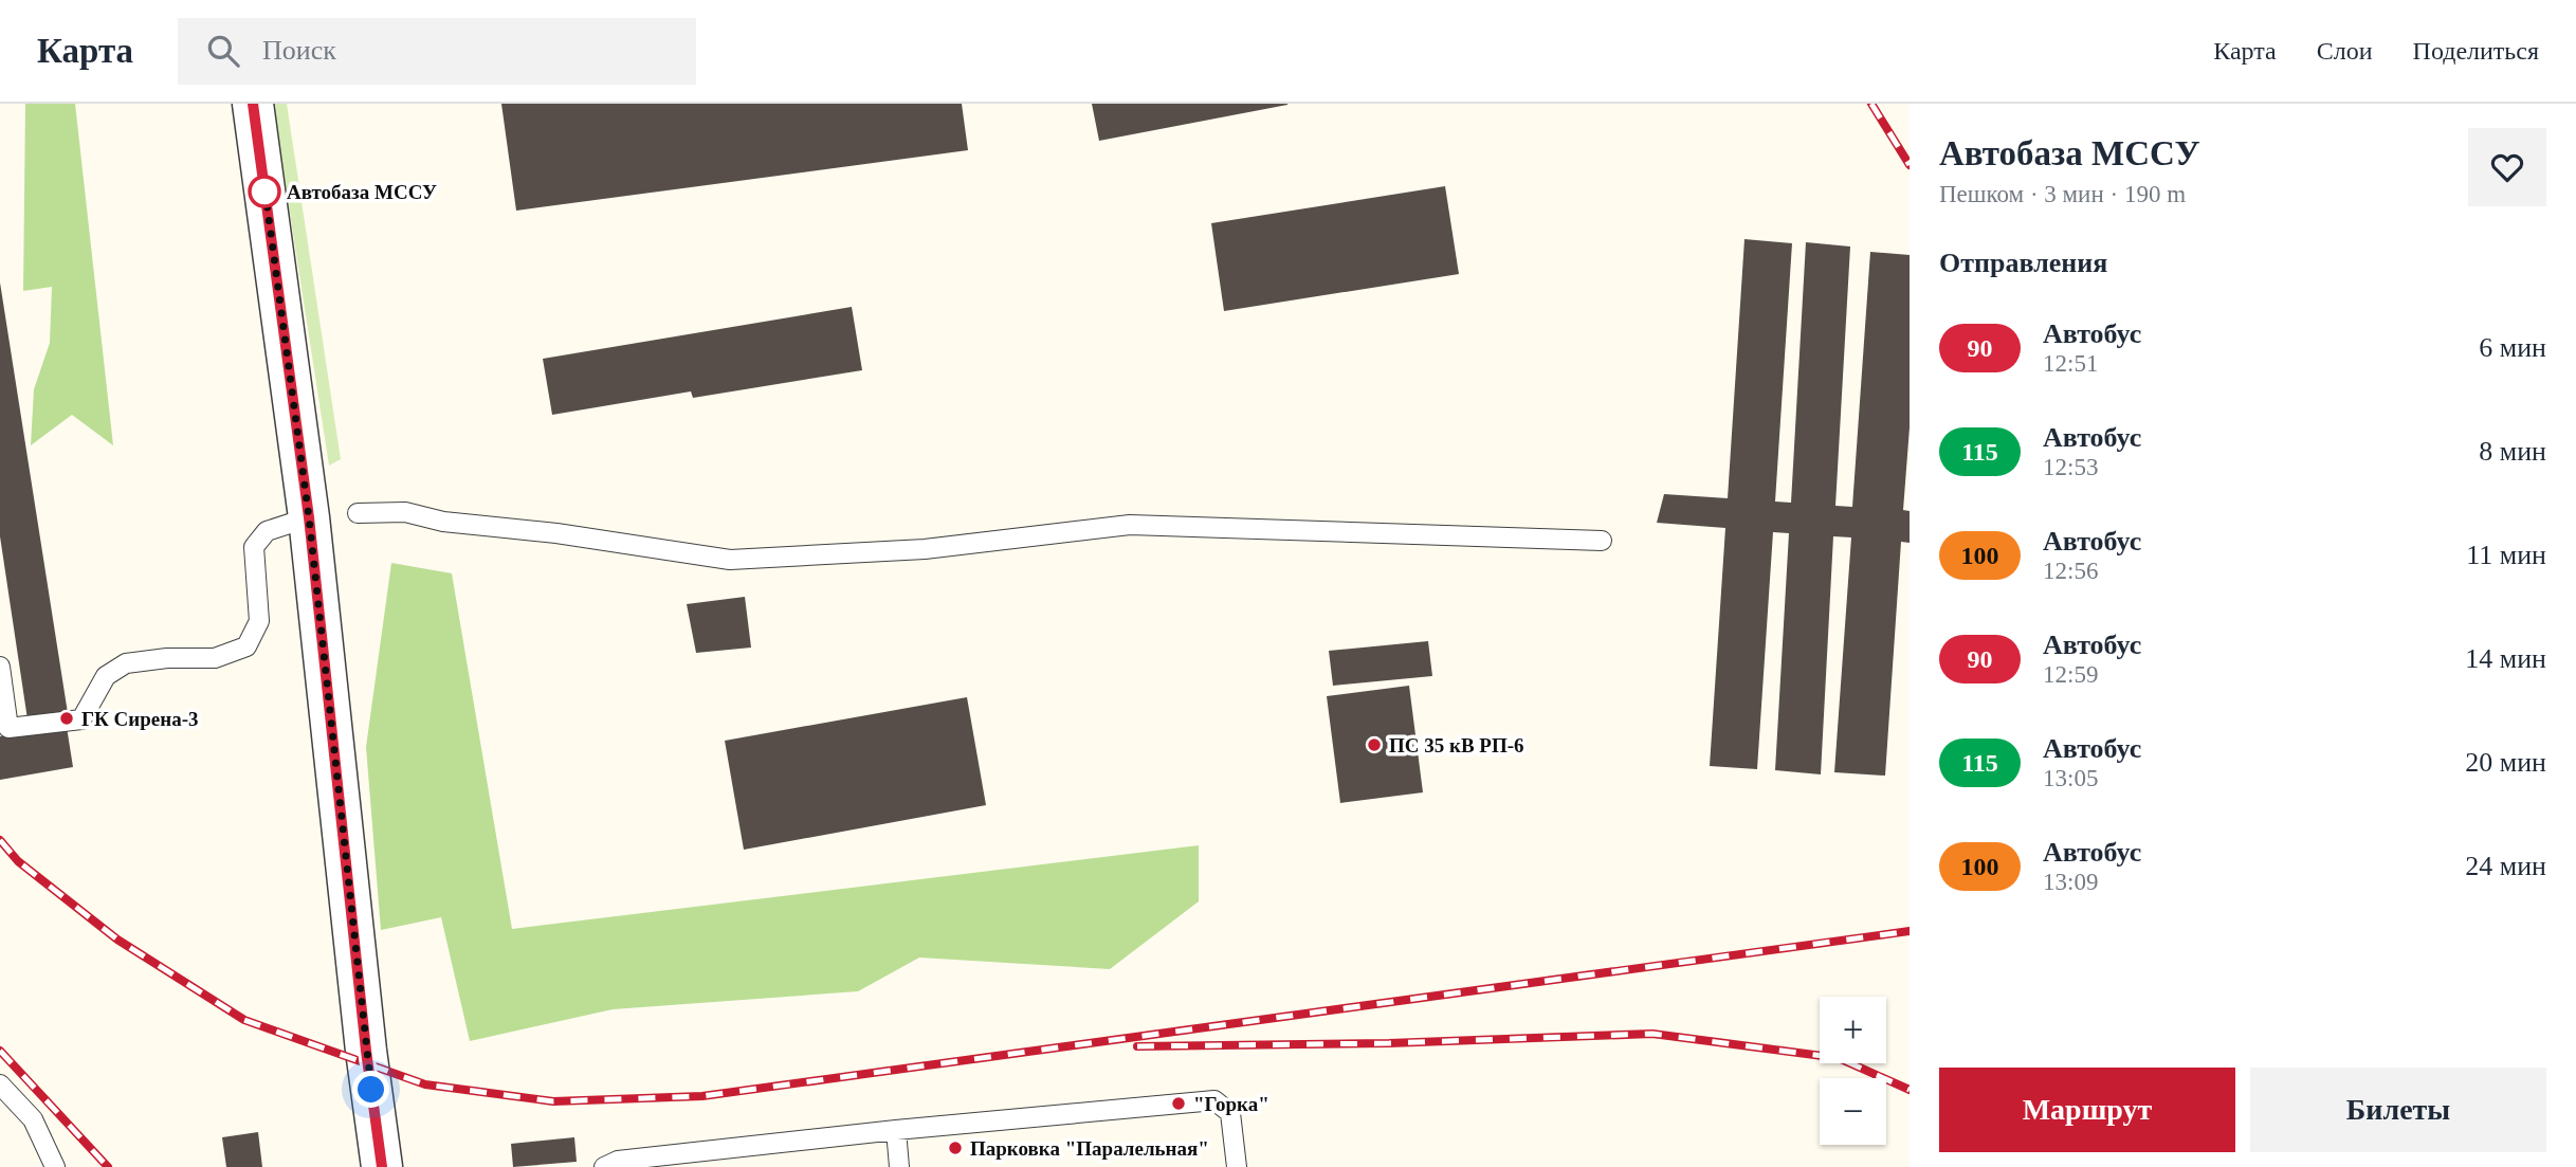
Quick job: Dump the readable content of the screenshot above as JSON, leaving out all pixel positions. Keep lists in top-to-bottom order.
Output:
{
  "places": [
    "Автобаза МССУ",
    "ГК Сирена-3",
    "ПС 35 кВ РП-6",
    "\"Горка\"",
    "Парковка \"Паралельная\""
  ],
  "lines": ["bus line 90"],
  "page": {
    "header": "Карта",
    "search": "Поиск",
    "nav": ["Карта", "Слои", "Поделиться"],
    "heading": [
      ["Автобаза МССУ", "Пешком · 3 мин · 190 m"],
      "Отправления"
    ],
    "list": [
      {
        "mark": "90",
        "name": "Автобус",
        "note": "12:51",
        "value": "6 мин"
      },
      {
        "mark": "115",
        "name": "Автобус",
        "note": "12:53",
        "value": "8 мин"
      },
      {
        "mark": "100",
        "name": "Автобус",
        "note": "12:56",
        "value": "11 мин"
      },
      {
        "mark": "90",
        "name": "Автобус",
        "note": "12:59",
        "value": "14 мин"
      },
      {
        "mark": "115",
        "name": "Автобус",
        "note": "13:05",
        "value": "20 мин"
      },
      {
        "mark": "100",
        "name": "Автобус",
        "note": "13:09",
        "value": "24 мин"
      }
    ],
    "map_buttons": ["+", "−"],
    "buttons": ["Маршрут", "Билеты"]
  }
}
